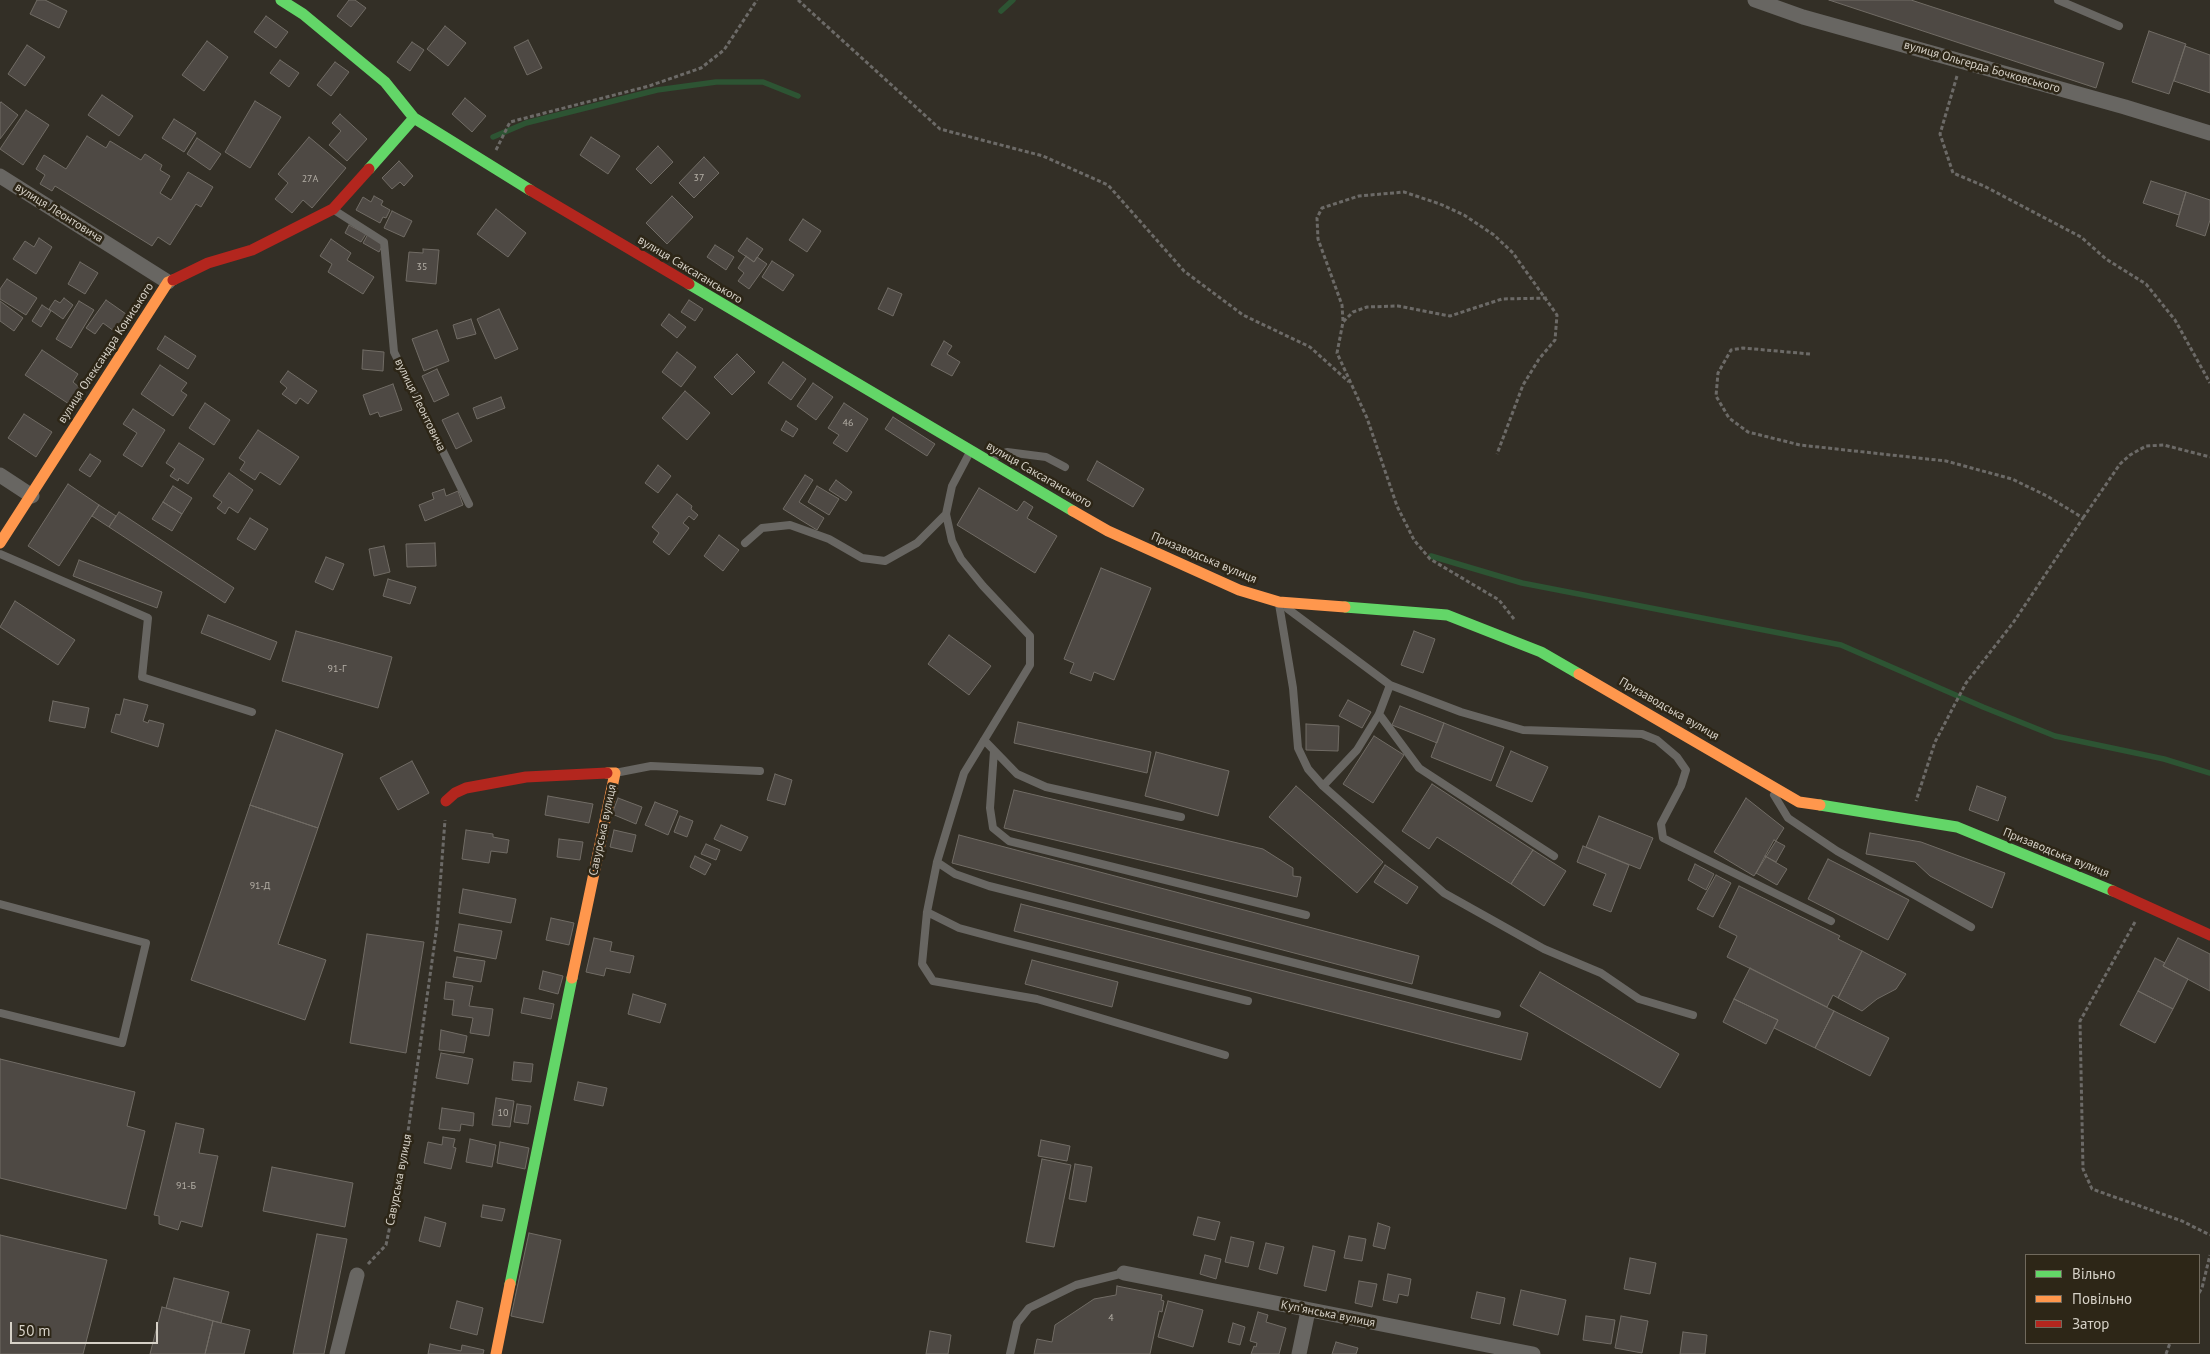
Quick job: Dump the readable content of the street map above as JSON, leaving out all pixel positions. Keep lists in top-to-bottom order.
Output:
{
  "streets": {
    "street": [
      "вулиця Ольгерда Бочковського",
      "вулиця Леонтовича",
      "вулиця Саксаганського",
      "вулиця Олександра Кониського",
      "Призаводська вулиця",
      "Савурська вулиця",
      "Купʼянська вулиця"
    ]
  },
  "crossings": [
    ["вулиця Леонтовича", "вулиця Олександра Кониського"],
    ["вулиця Саксаганського", "вулиця Олександра Кониського"],
    ["вулиця Саксаганського", "Призаводська вулиця"]
  ],
  "house_numbers": [
    "37",
    "27А",
    "35",
    "46",
    "91-Г",
    "91-Д",
    "10",
    "91-Б",
    "4"
  ],
  "legend": ["Вільно", "Повільно", "Затор"],
  "scale_bar": "50 m"
}
